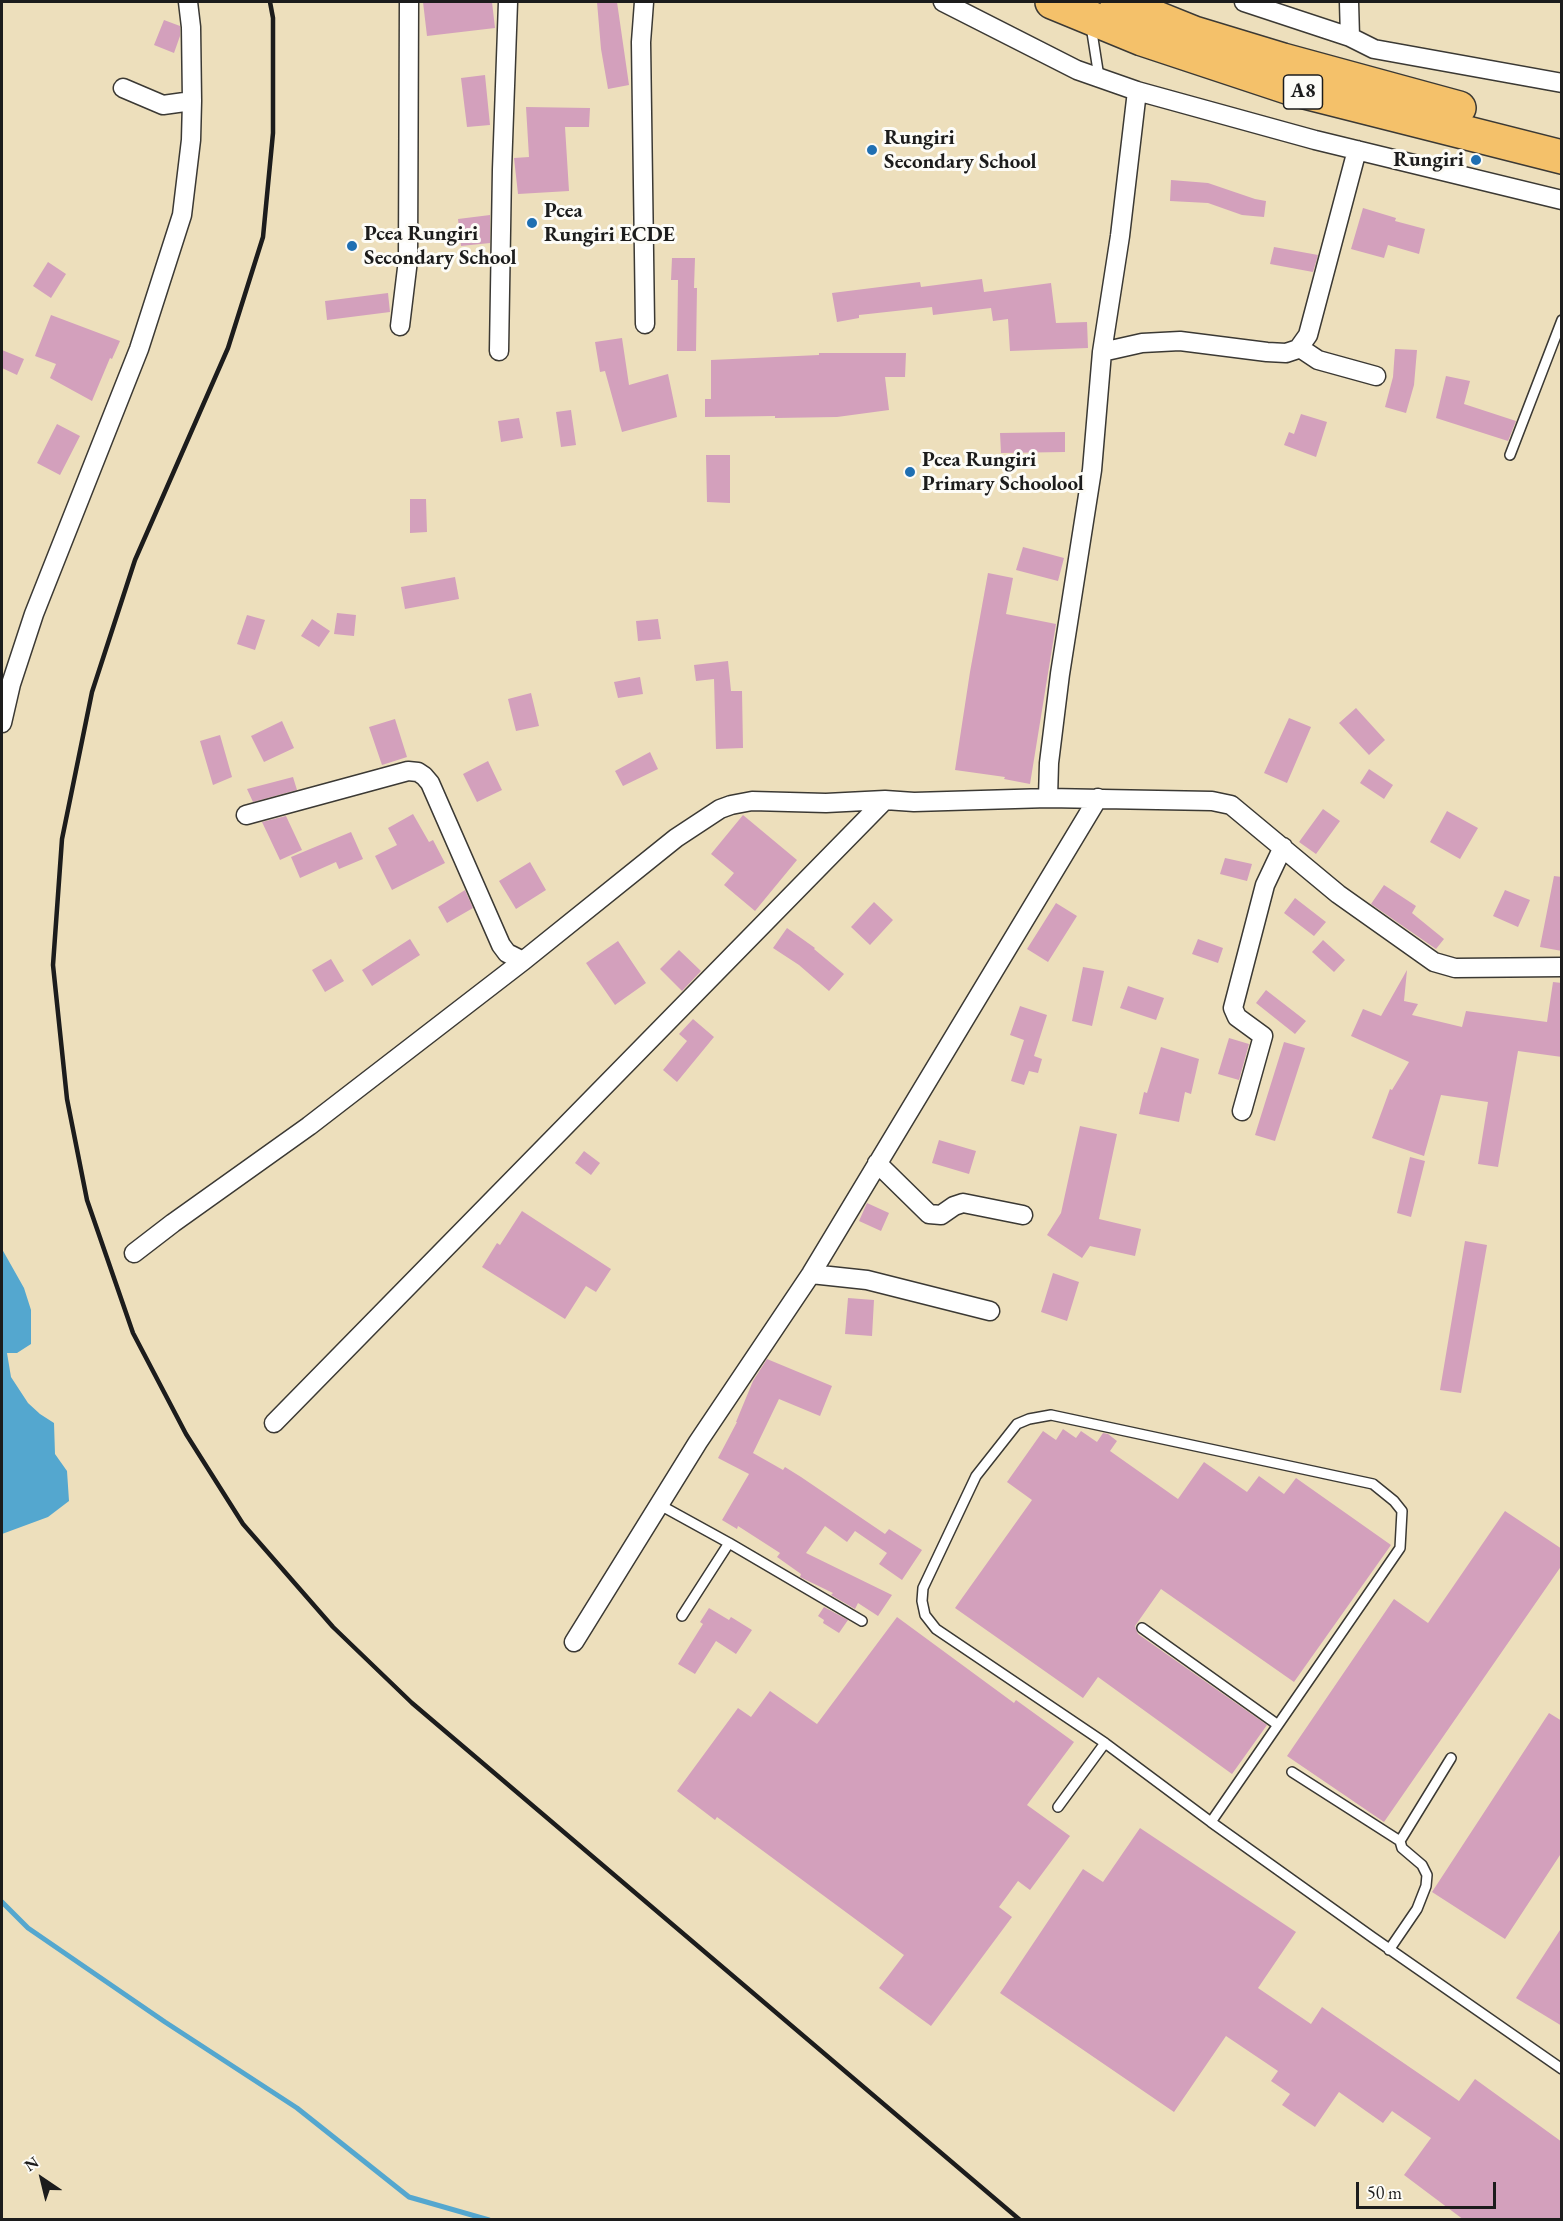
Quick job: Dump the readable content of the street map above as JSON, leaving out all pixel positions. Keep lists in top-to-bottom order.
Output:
{
  "streets": {
    "highway": ["A8"]
  },
  "places": [
    "Rungiri Secondary School",
    "Rungiri",
    "Pcea Rungiri ECDE",
    "Pcea Rungiri Secondary School",
    "Pcea Rungiri Primary Schoolool"
  ],
  "scale_bar": "50 m",
  "north": "top left"
}
